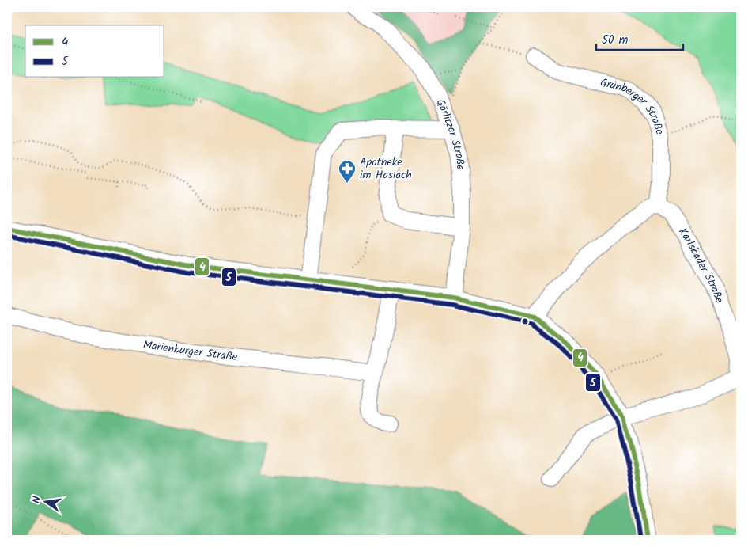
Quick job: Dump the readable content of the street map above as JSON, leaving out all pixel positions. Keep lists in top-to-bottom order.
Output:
{
  "streets": {
    "street": [
      "Grünberger Straße",
      "Görlitzer Straße",
      "Karlsbader Straße",
      "Marienburger Straße"
    ]
  },
  "crossings": [
    ["Grünberger Straße", "Karlsbader Straße"]
  ],
  "places": {
    "pharmacy": ["Apotheke im Haslach"]
  },
  "lines": ["transit line 4", "transit line 5"],
  "legend": ["4", "5"],
  "scale_bar": "50 m",
  "north": "left"
}
